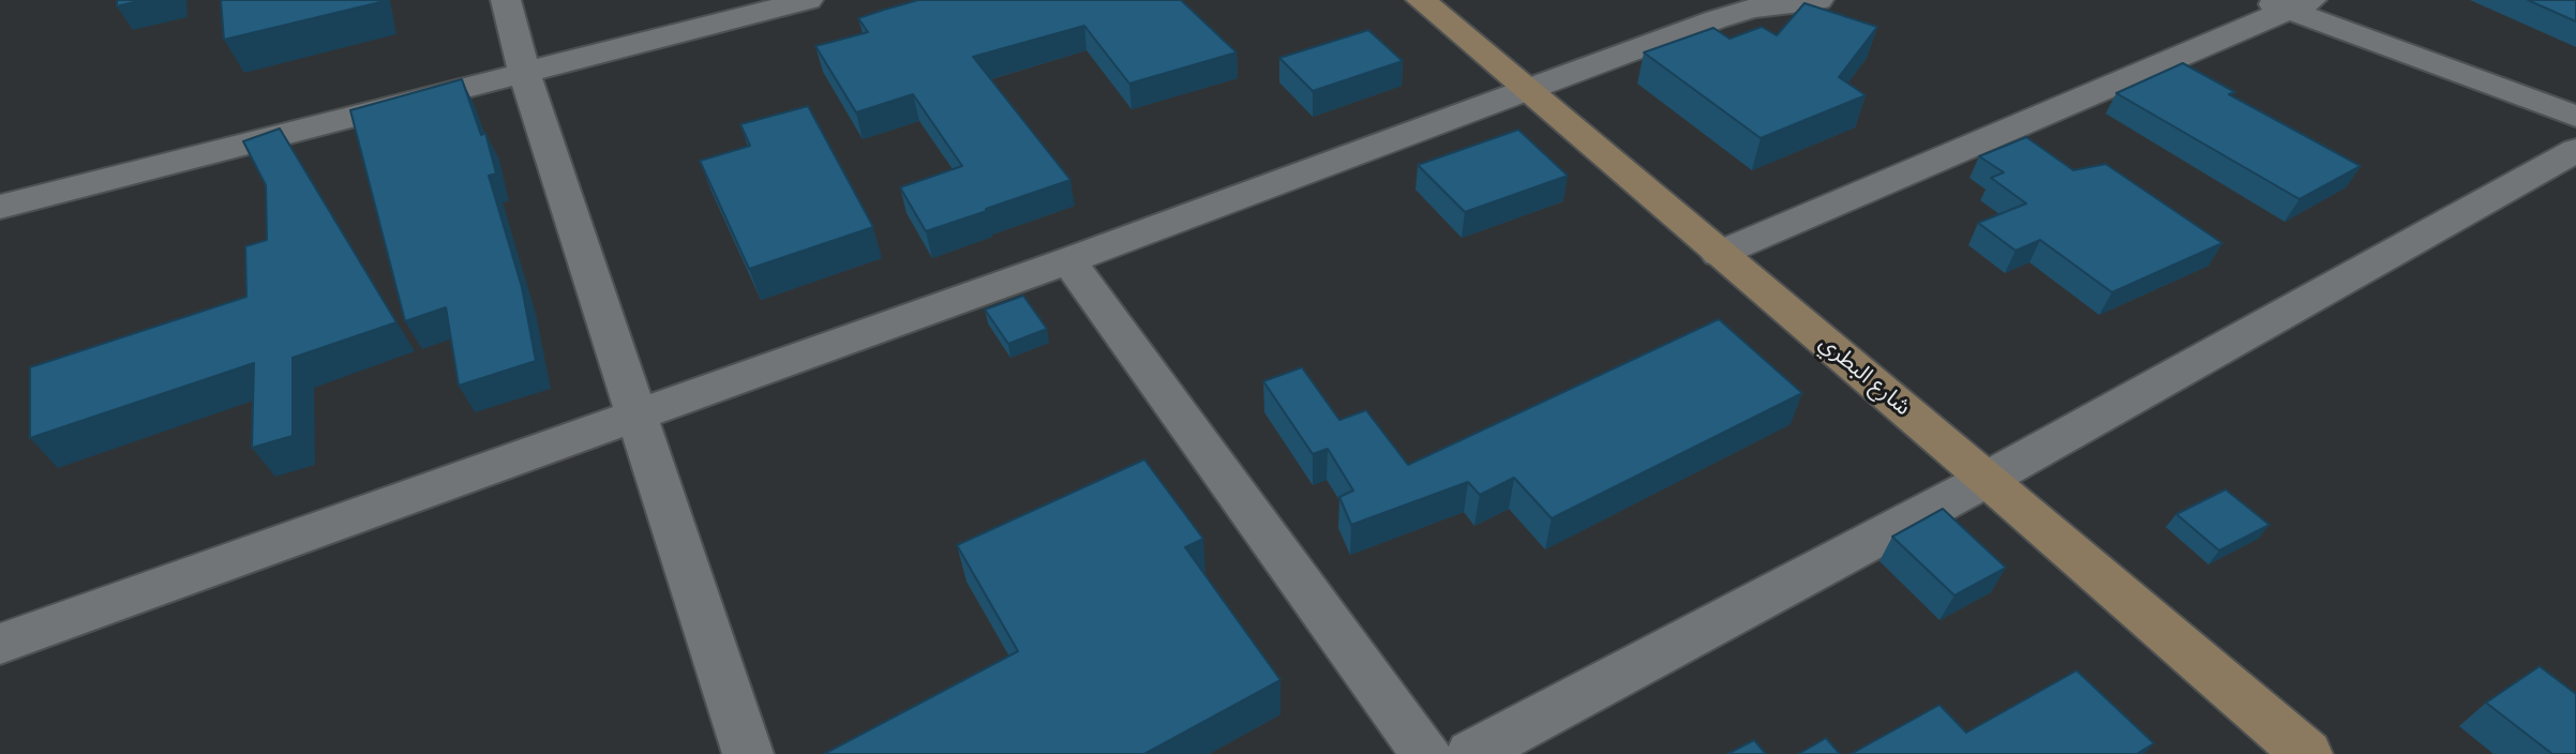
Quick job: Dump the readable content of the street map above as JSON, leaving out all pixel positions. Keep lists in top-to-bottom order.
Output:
{
  "streets": {
    "main road": ["شارع البطري"]
  }
}
